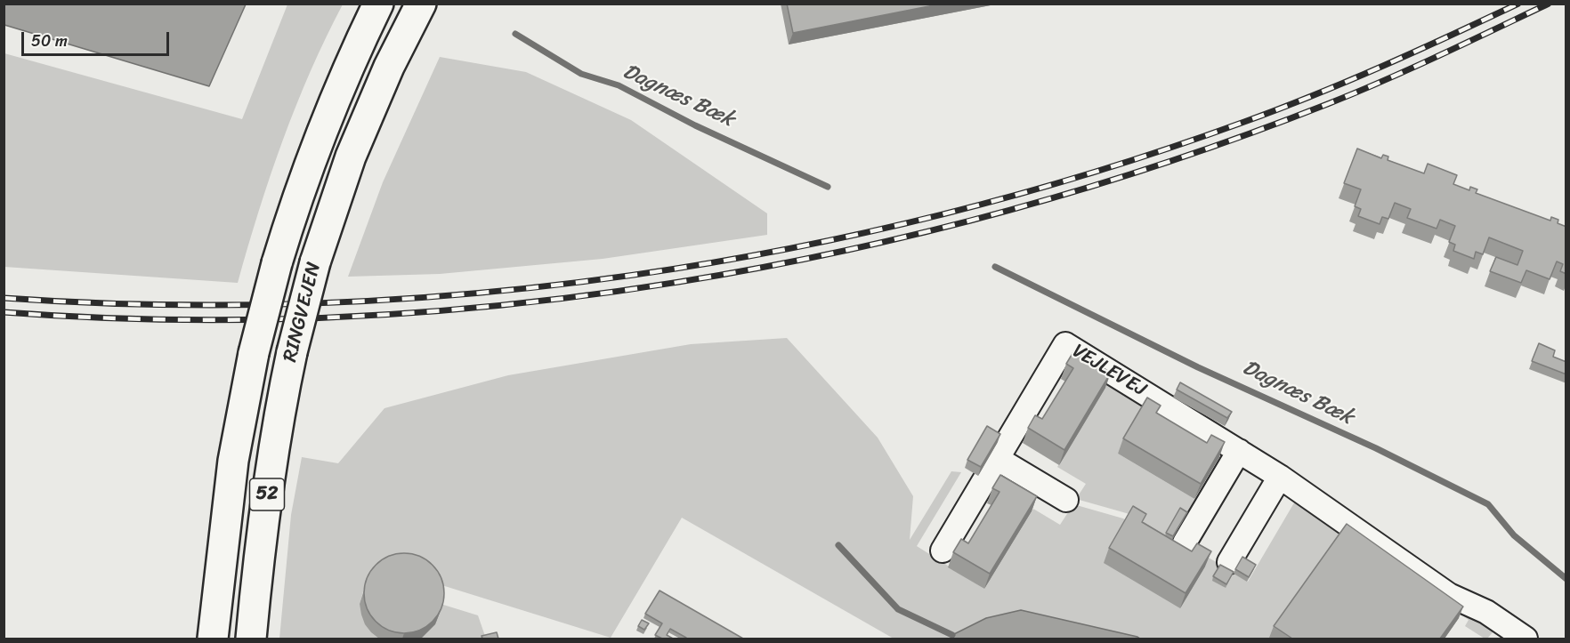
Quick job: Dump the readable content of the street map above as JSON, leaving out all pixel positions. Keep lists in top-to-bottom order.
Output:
{
  "streets": {
    "main road": ["RINGVEJEN", "52"],
    "street": ["VEJLEVEJ"]
  },
  "water": ["Dagnæs Bæk"],
  "scale_bar": "50 m"
}
